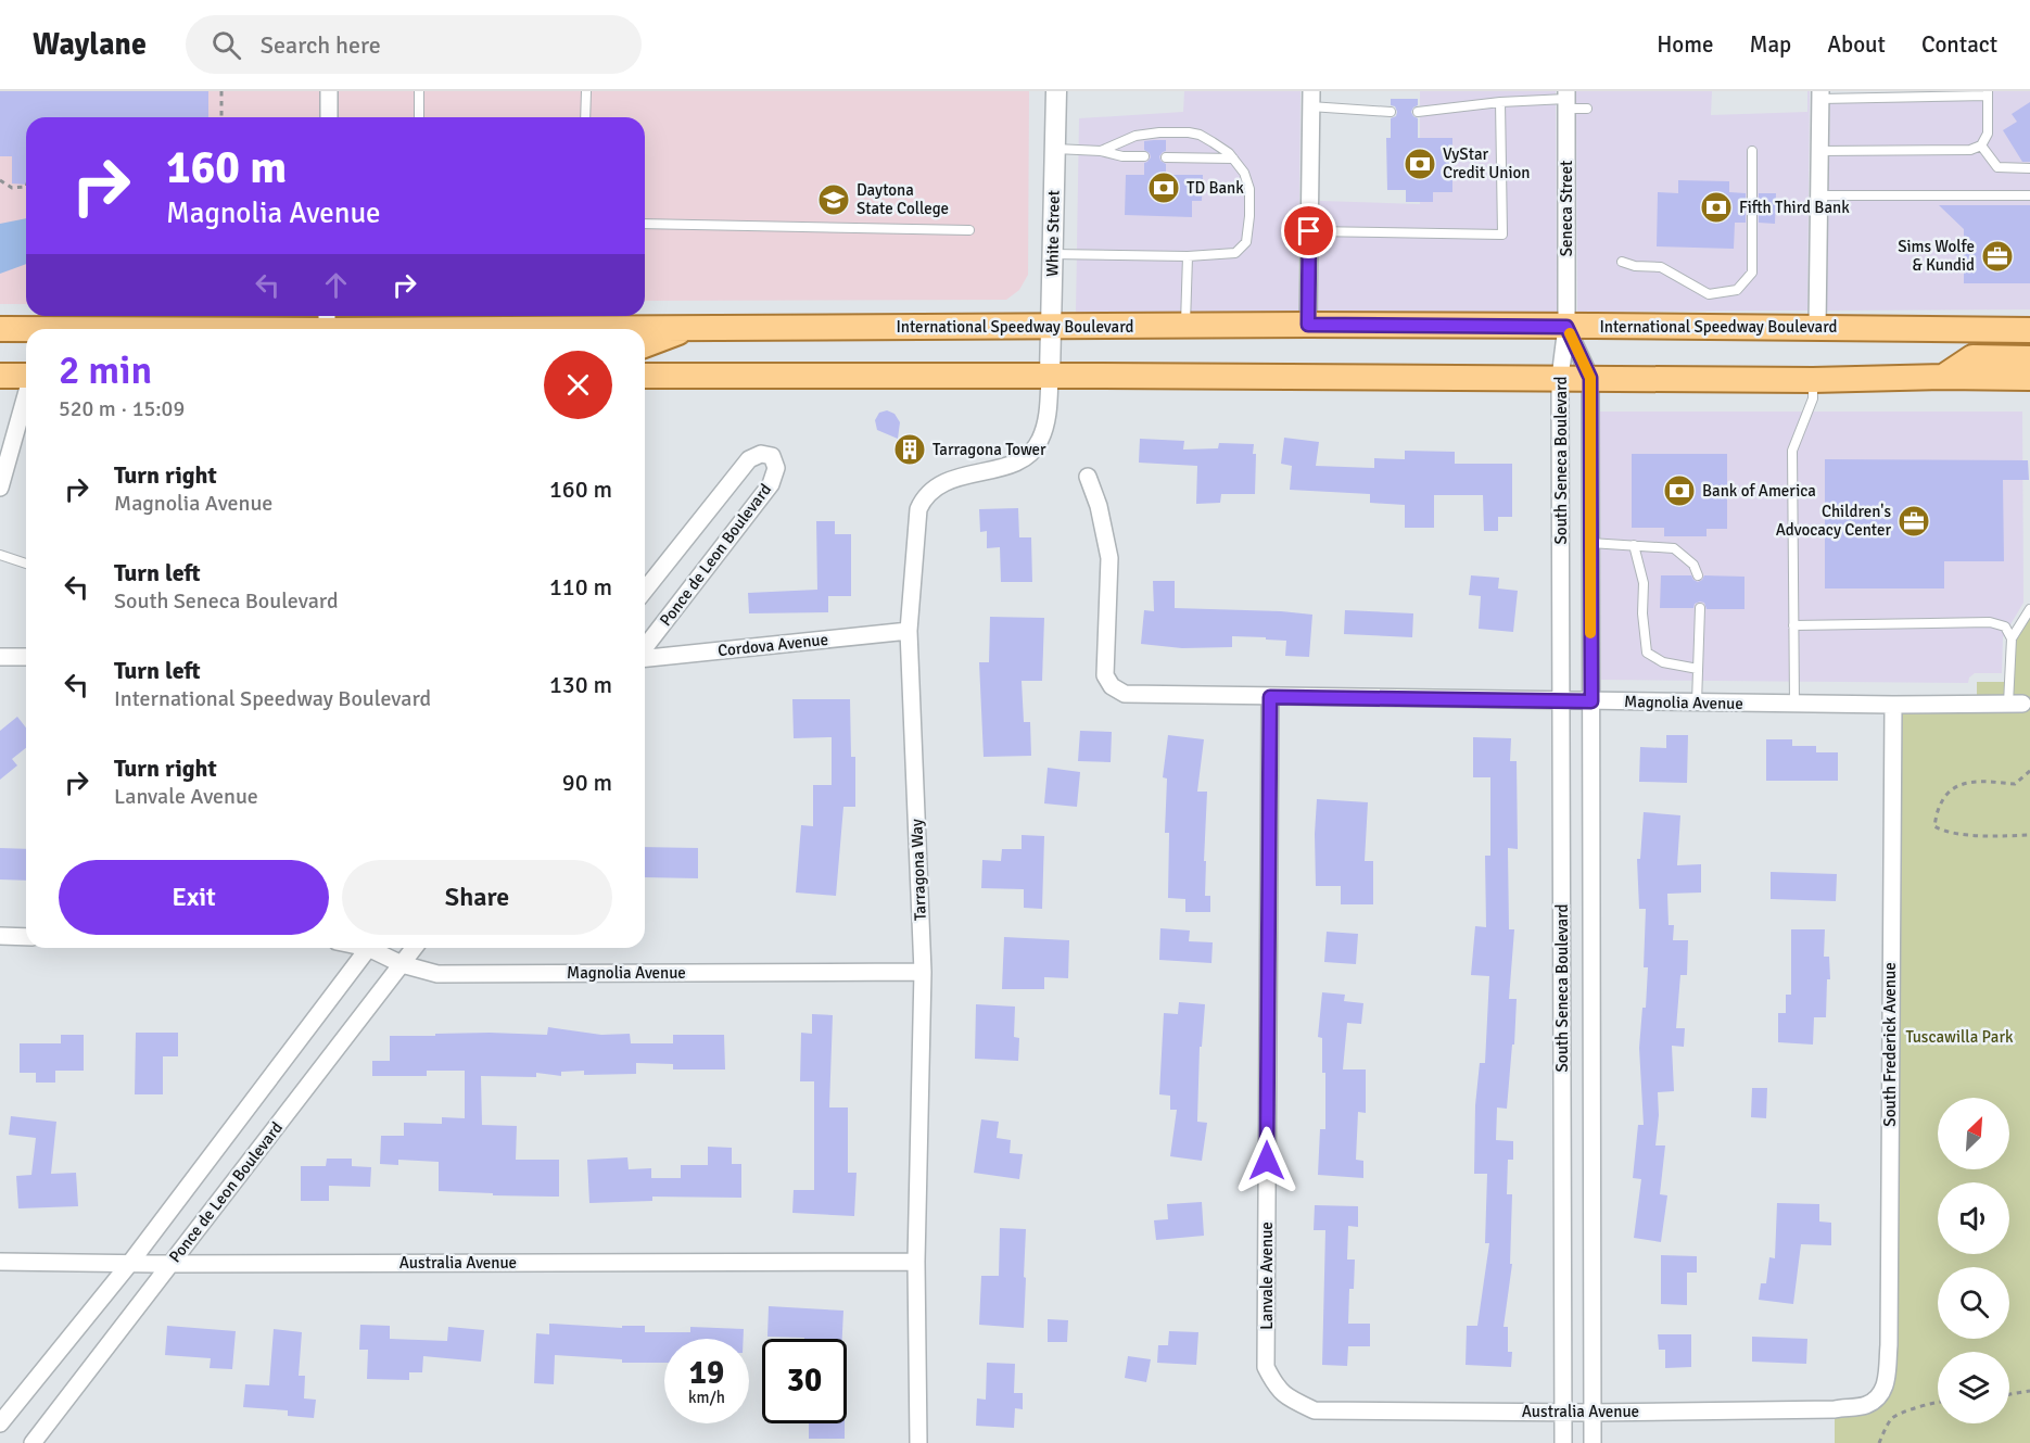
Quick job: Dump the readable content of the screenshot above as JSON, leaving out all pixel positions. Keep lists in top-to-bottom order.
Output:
{
  "streets": {
    "main road": ["International Speedway Boulevard"],
    "street": [
      "Seneca Street",
      "White Street",
      "South Seneca Boulevard",
      "Ponce de Leon Boulevard",
      "Cordova Avenue",
      "Magnolia Avenue",
      "Tarragona Way",
      "South Frederick Avenue",
      "Australia Avenue",
      "Lanvale Avenue"
    ]
  },
  "crossings": [
    ["Seneca Street", "International Speedway Boulevard"],
    ["Seneca Street", "South Seneca Boulevard"],
    ["White Street", "International Speedway Boulevard"],
    ["White Street", "Tarragona Way"],
    ["International Speedway Boulevard", "South Seneca Boulevard"],
    ["South Seneca Boulevard", "Magnolia Avenue"],
    ["South Seneca Boulevard", "Australia Avenue"],
    ["Ponce de Leon Boulevard", "Magnolia Avenue"],
    ["Ponce de Leon Boulevard", "Australia Avenue"],
    ["Cordova Avenue", "Tarragona Way"],
    ["Magnolia Avenue", "Tarragona Way"],
    ["Magnolia Avenue", "South Frederick Avenue"],
    ["Magnolia Avenue", "Lanvale Avenue"],
    ["Tarragona Way", "Australia Avenue"],
    ["South Frederick Avenue", "Australia Avenue"],
    ["Australia Avenue", "Lanvale Avenue"]
  ],
  "parks": ["Tuscawilla Park"],
  "places": {
    "bank": [
      "VyStar Credit Union",
      "TD Bank",
      "Fifth Third Bank",
      "Bank of America"
    ],
    "school or university": ["Daytona State College"],
    "office": ["Sims Wolfe & Kundid", "Children's Advocacy Center"],
    "building": ["Tarragona Tower"]
  },
  "north": "top right",
  "page": {
    "header": "Waylane",
    "search": "Search here",
    "nav": [
      "Home",
      "Map",
      "About",
      "Contact"
    ],
    "turn": ["160 m", "Magnolia Avenue"],
    "heading": ["2 min", "520 m · 15:09"],
    "list": [
      {
        "name": "Turn right",
        "note": "Magnolia Avenue",
        "value": "160 m"
      },
      {
        "name": "Turn left",
        "note": "South Seneca Boulevard",
        "value": "110 m"
      },
      {
        "name": "Turn left",
        "note": "International Speedway Boulevard",
        "value": "130 m"
      },
      {
        "name": "Turn right",
        "note": "Lanvale Avenue",
        "value": "90 m"
      }
    ],
    "buttons": ["Exit", "Share"],
    "speed": "19 km/h",
    "limit": "30"
  }
}
